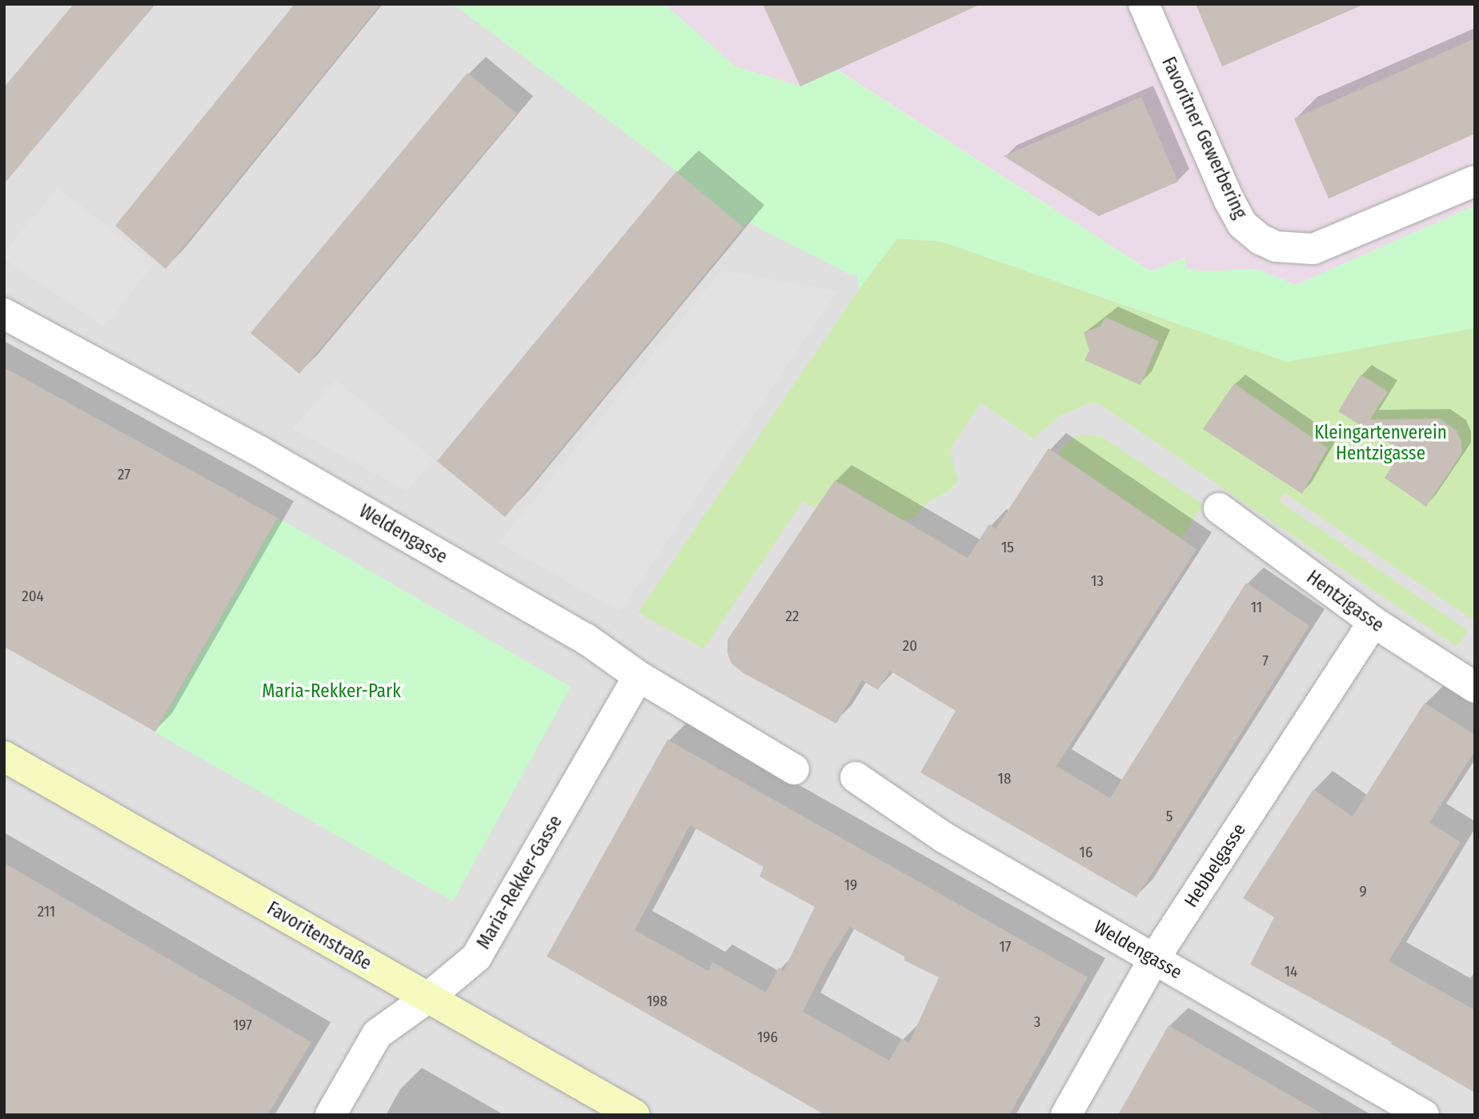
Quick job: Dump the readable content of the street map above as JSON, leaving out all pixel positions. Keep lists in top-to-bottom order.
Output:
{
  "streets": {
    "main road": ["Favoritenstraße"],
    "street": [
      "Favoritner Gewerbering",
      "Weldengasse",
      "Hentzigasse",
      "Hebbelgasse",
      "Maria-Rekker-Gasse"
    ]
  },
  "crossings": [
    ["Weldengasse", "Hebbelgasse"],
    ["Weldengasse", "Maria-Rekker-Gasse"],
    ["Hentzigasse", "Hebbelgasse"],
    ["Maria-Rekker-Gasse", "Favoritenstraße"]
  ],
  "parks": ["Kleingartenverein Hentzigasse", "Maria-Rekker-Park"],
  "house_numbers": [
    "27",
    "15",
    "13",
    "204",
    "11",
    "22",
    "20",
    "7",
    "18",
    "5",
    "16",
    "19",
    "9",
    "211",
    "17",
    "14",
    "198",
    "3",
    "197",
    "196"
  ]
}
